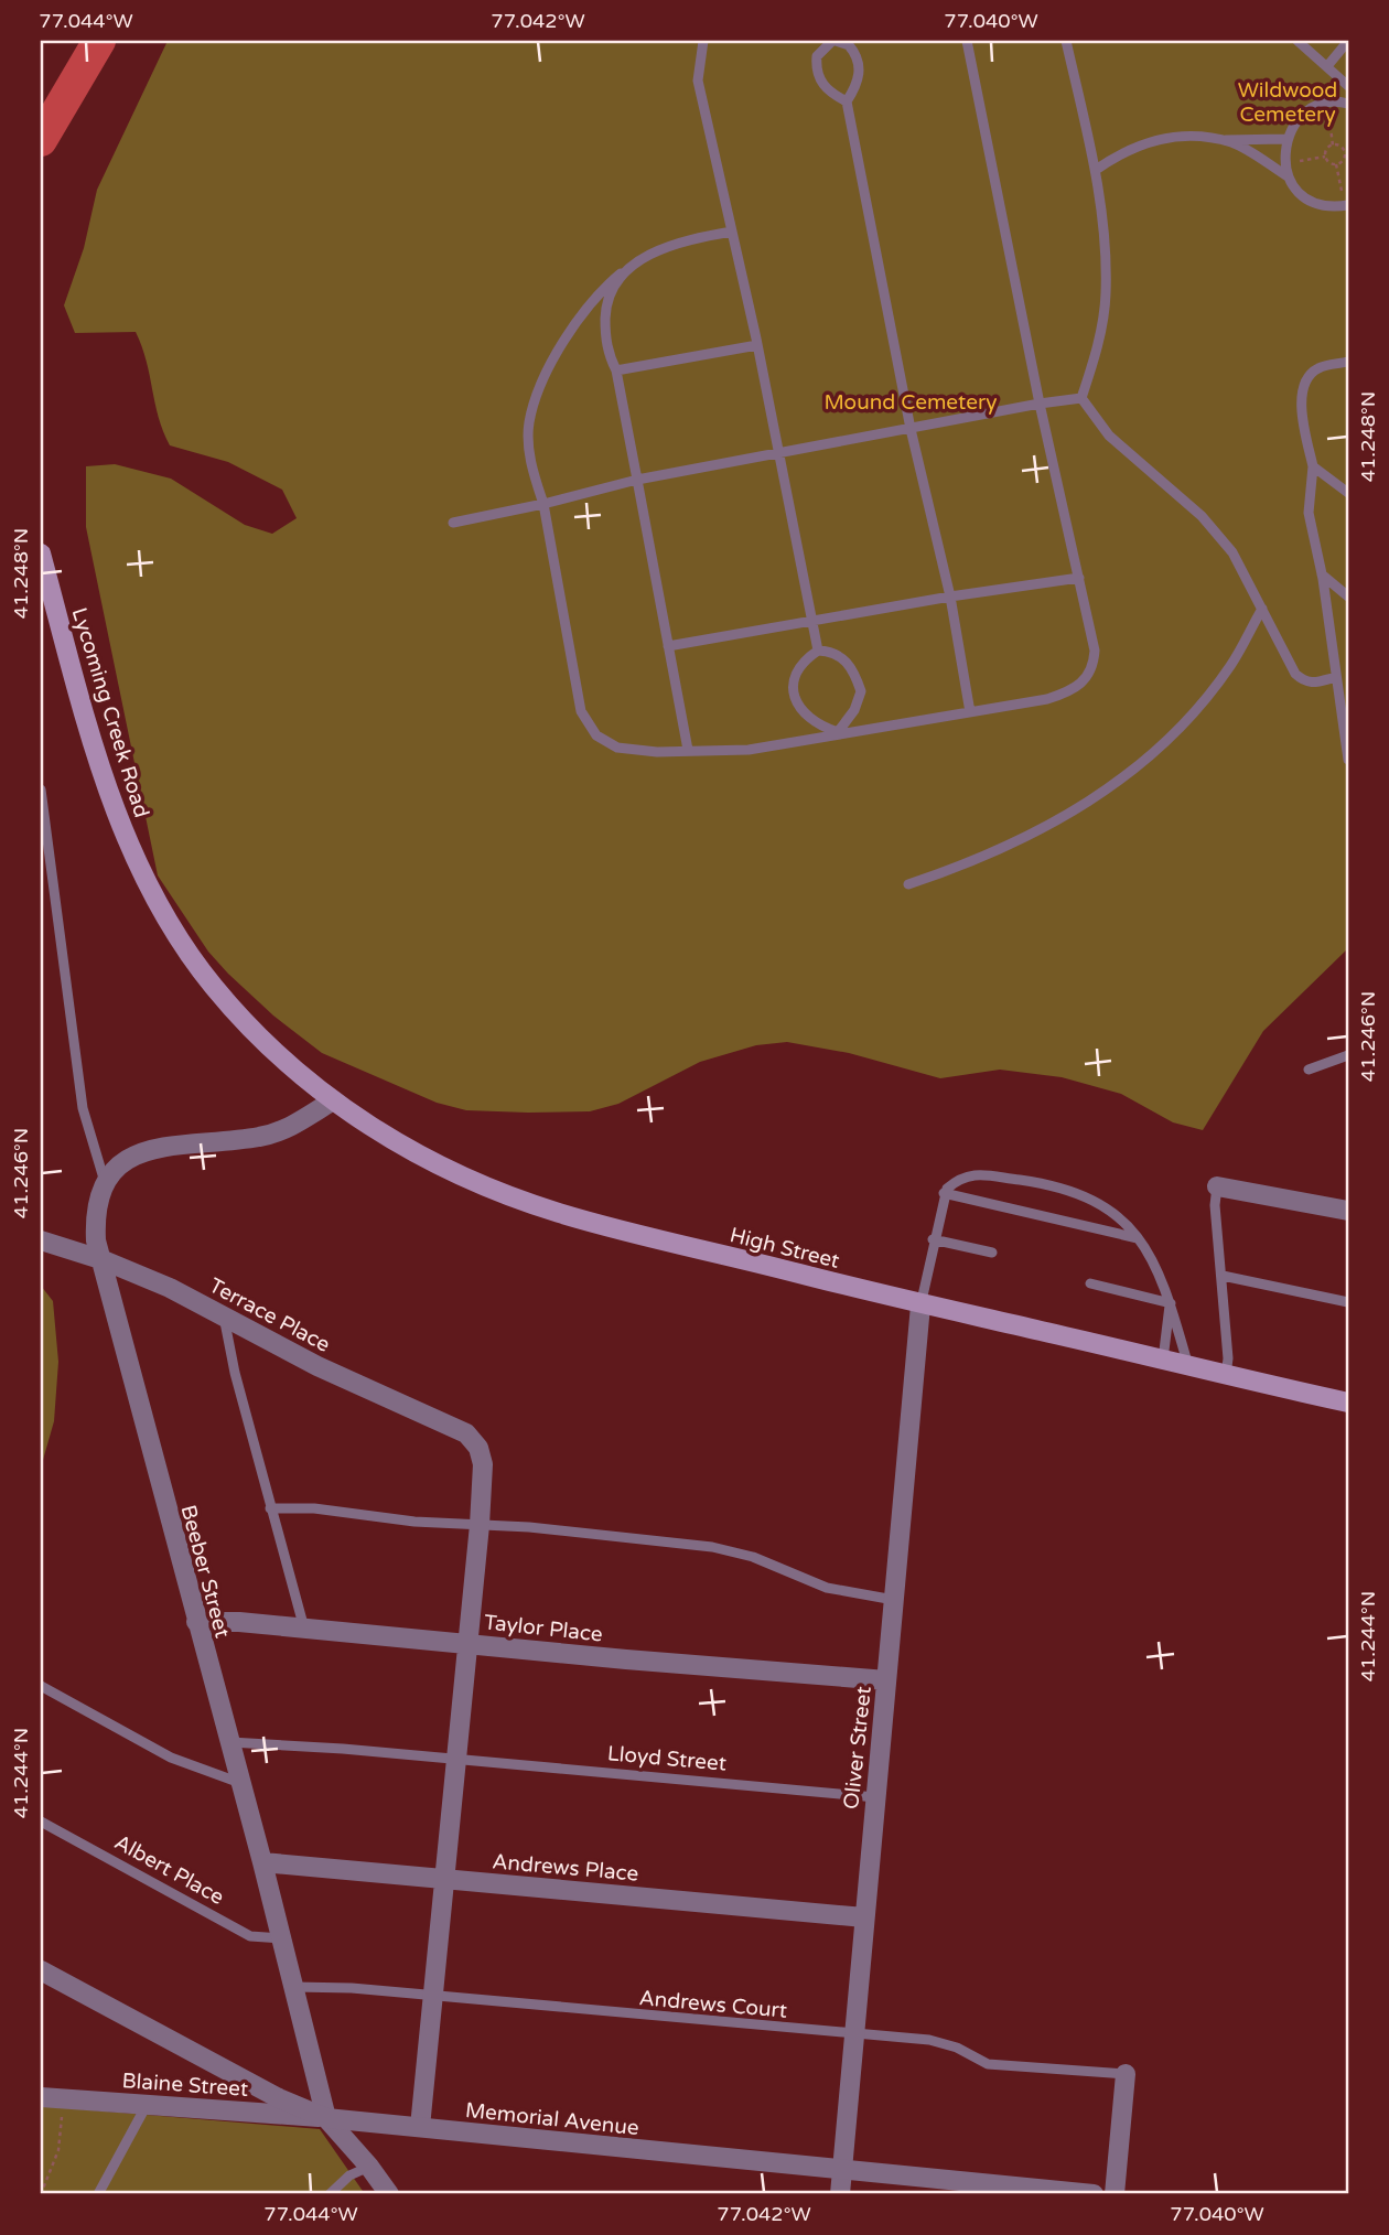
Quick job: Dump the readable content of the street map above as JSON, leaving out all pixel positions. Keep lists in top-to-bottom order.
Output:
{
  "streets": {
    "main road": ["Lycoming Creek Road", "High Street"],
    "street": [
      "Terrace Place",
      "Beeber Street",
      "Taylor Place",
      "Oliver Street",
      "Andrews Place",
      "Blaine Street",
      "Memorial Avenue"
    ],
    "lane": ["Lloyd Street", "Albert Place", "Andrews Court"]
  },
  "crossings": [
    ["Lycoming Creek Road", "High Street"],
    ["High Street", "Oliver Street"],
    ["Terrace Place", "Beeber Street"],
    ["Beeber Street", "Taylor Place"],
    ["Beeber Street", "Lloyd Street"],
    ["Beeber Street", "Andrews Place"],
    ["Beeber Street", "Albert Place"],
    ["Beeber Street", "Andrews Court"],
    ["Beeber Street", "Blaine Street"],
    ["Beeber Street", "Memorial Avenue"],
    ["Taylor Place", "Oliver Street"],
    ["Oliver Street", "Lloyd Street"],
    ["Oliver Street", "Andrews Place"],
    ["Oliver Street", "Andrews Court"],
    ["Oliver Street", "Memorial Avenue"],
    ["Blaine Street", "Memorial Avenue"]
  ],
  "parks": ["Wildwood Cemetery", "Mound Cemetery"],
  "coordinates": [
    "77.044°W",
    "77.042°W",
    "77.040°W",
    "41.248°N",
    "41.246°N",
    "41.244°N"
  ]
}
